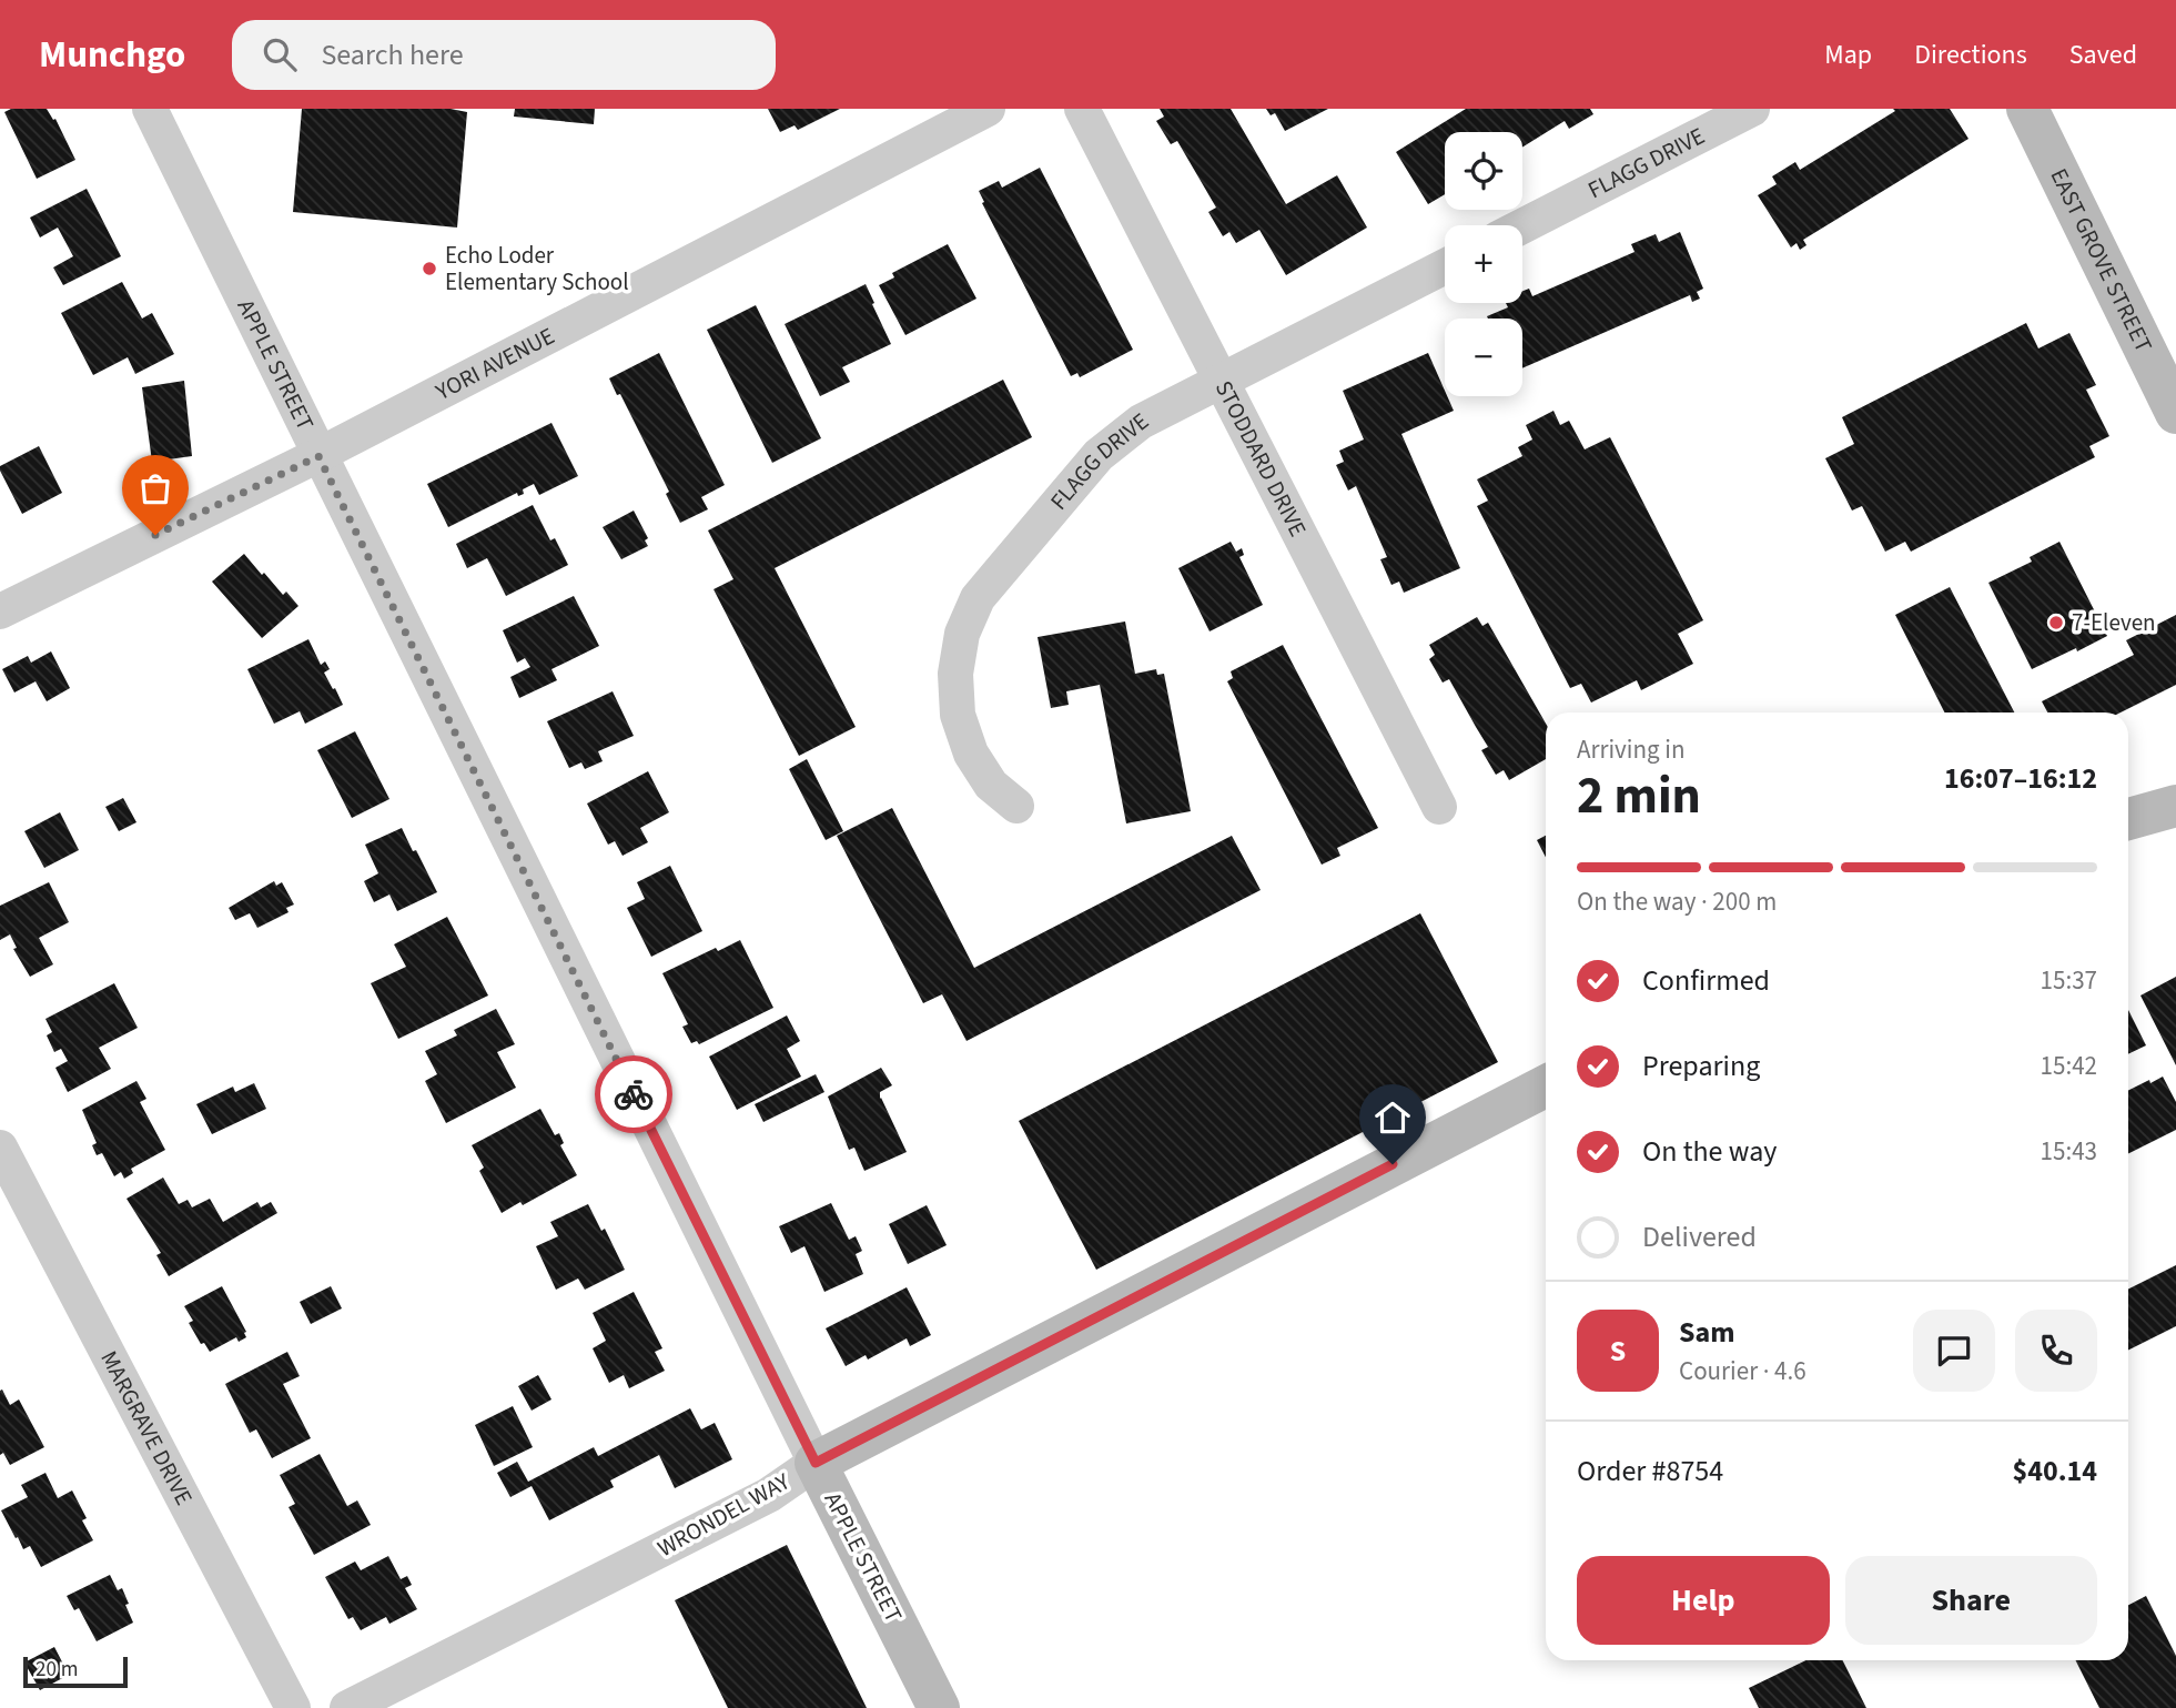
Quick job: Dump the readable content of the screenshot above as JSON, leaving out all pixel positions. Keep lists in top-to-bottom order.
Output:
{
  "streets": {
    "street": [
      "FLAGG DRIVE",
      "EAST GROVE STREET",
      "YORI AVENUE",
      "APPLE STREET",
      "STODDARD DRIVE",
      "MARGRAVE DRIVE",
      "WRONDEL WAY"
    ]
  },
  "crossings": [
    ["FLAGG DRIVE", "STODDARD DRIVE"],
    ["YORI AVENUE", "APPLE STREET"],
    ["APPLE STREET", "WRONDEL WAY"]
  ],
  "places": ["Echo Loder Elementary School", "7-Eleven"],
  "scale_bar": "20 m",
  "page": {
    "header": "Munchgo",
    "search": "Search here",
    "nav": ["Map", "Directions", "Saved"],
    "map_buttons": ["+", "−"],
    "heading": ["2 min", "Arriving in", "16:07–16:12"],
    "panel": [
      "Sam",
      "Courier · 4.6",
      "Order #8754",
      "$40.14"
    ],
    "bar": "On the way · 200 m",
    "list": [
      ["Confirmed", "15:37"],
      ["Preparing", "15:42"],
      ["On the way", "15:43"],
      "Delivered"
    ],
    "round": "S",
    "buttons": ["Help", "Share"],
    "scale": "20 m"
  }
}
